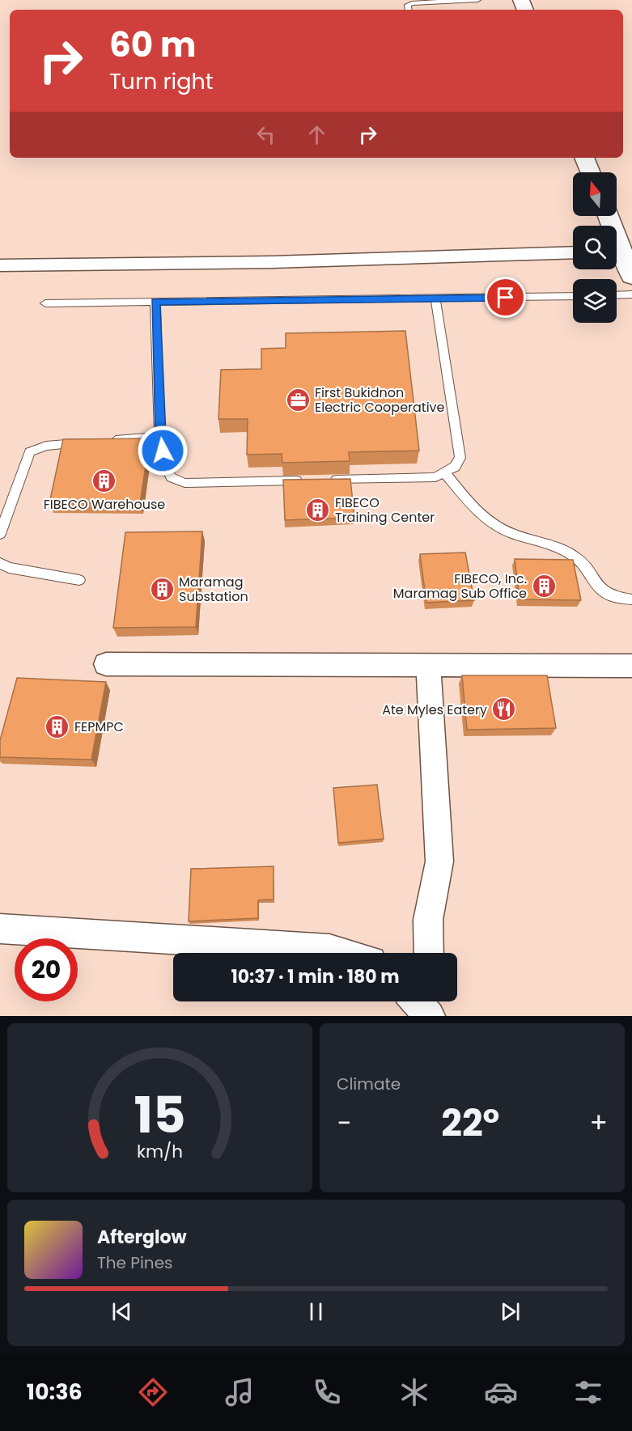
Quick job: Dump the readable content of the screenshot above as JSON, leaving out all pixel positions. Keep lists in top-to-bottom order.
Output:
{
  "places": {
    "office": ["First Bukidnon Electric Cooperative"],
    "building": [
      "FIBECO Warehouse",
      "FIBECO Training Center",
      "FIBECO, Inc. Maramag Sub Office",
      "Maramag Substation",
      "FEPMPC"
    ],
    "restaurant": ["Ate Myles Eatery"]
  },
  "north": "top",
  "page": {
    "turn": ["60 m", "Turn right"],
    "limit": "20",
    "trip": "10:37 · 1 min · 180 m",
    "tile": "Climate",
    "heat": ["−", "22°", "+"],
    "song": ["Afterglow", "The Pines"],
    "tabs": "10:36",
    "gauge": ["15", "km/h"]
  }
}
